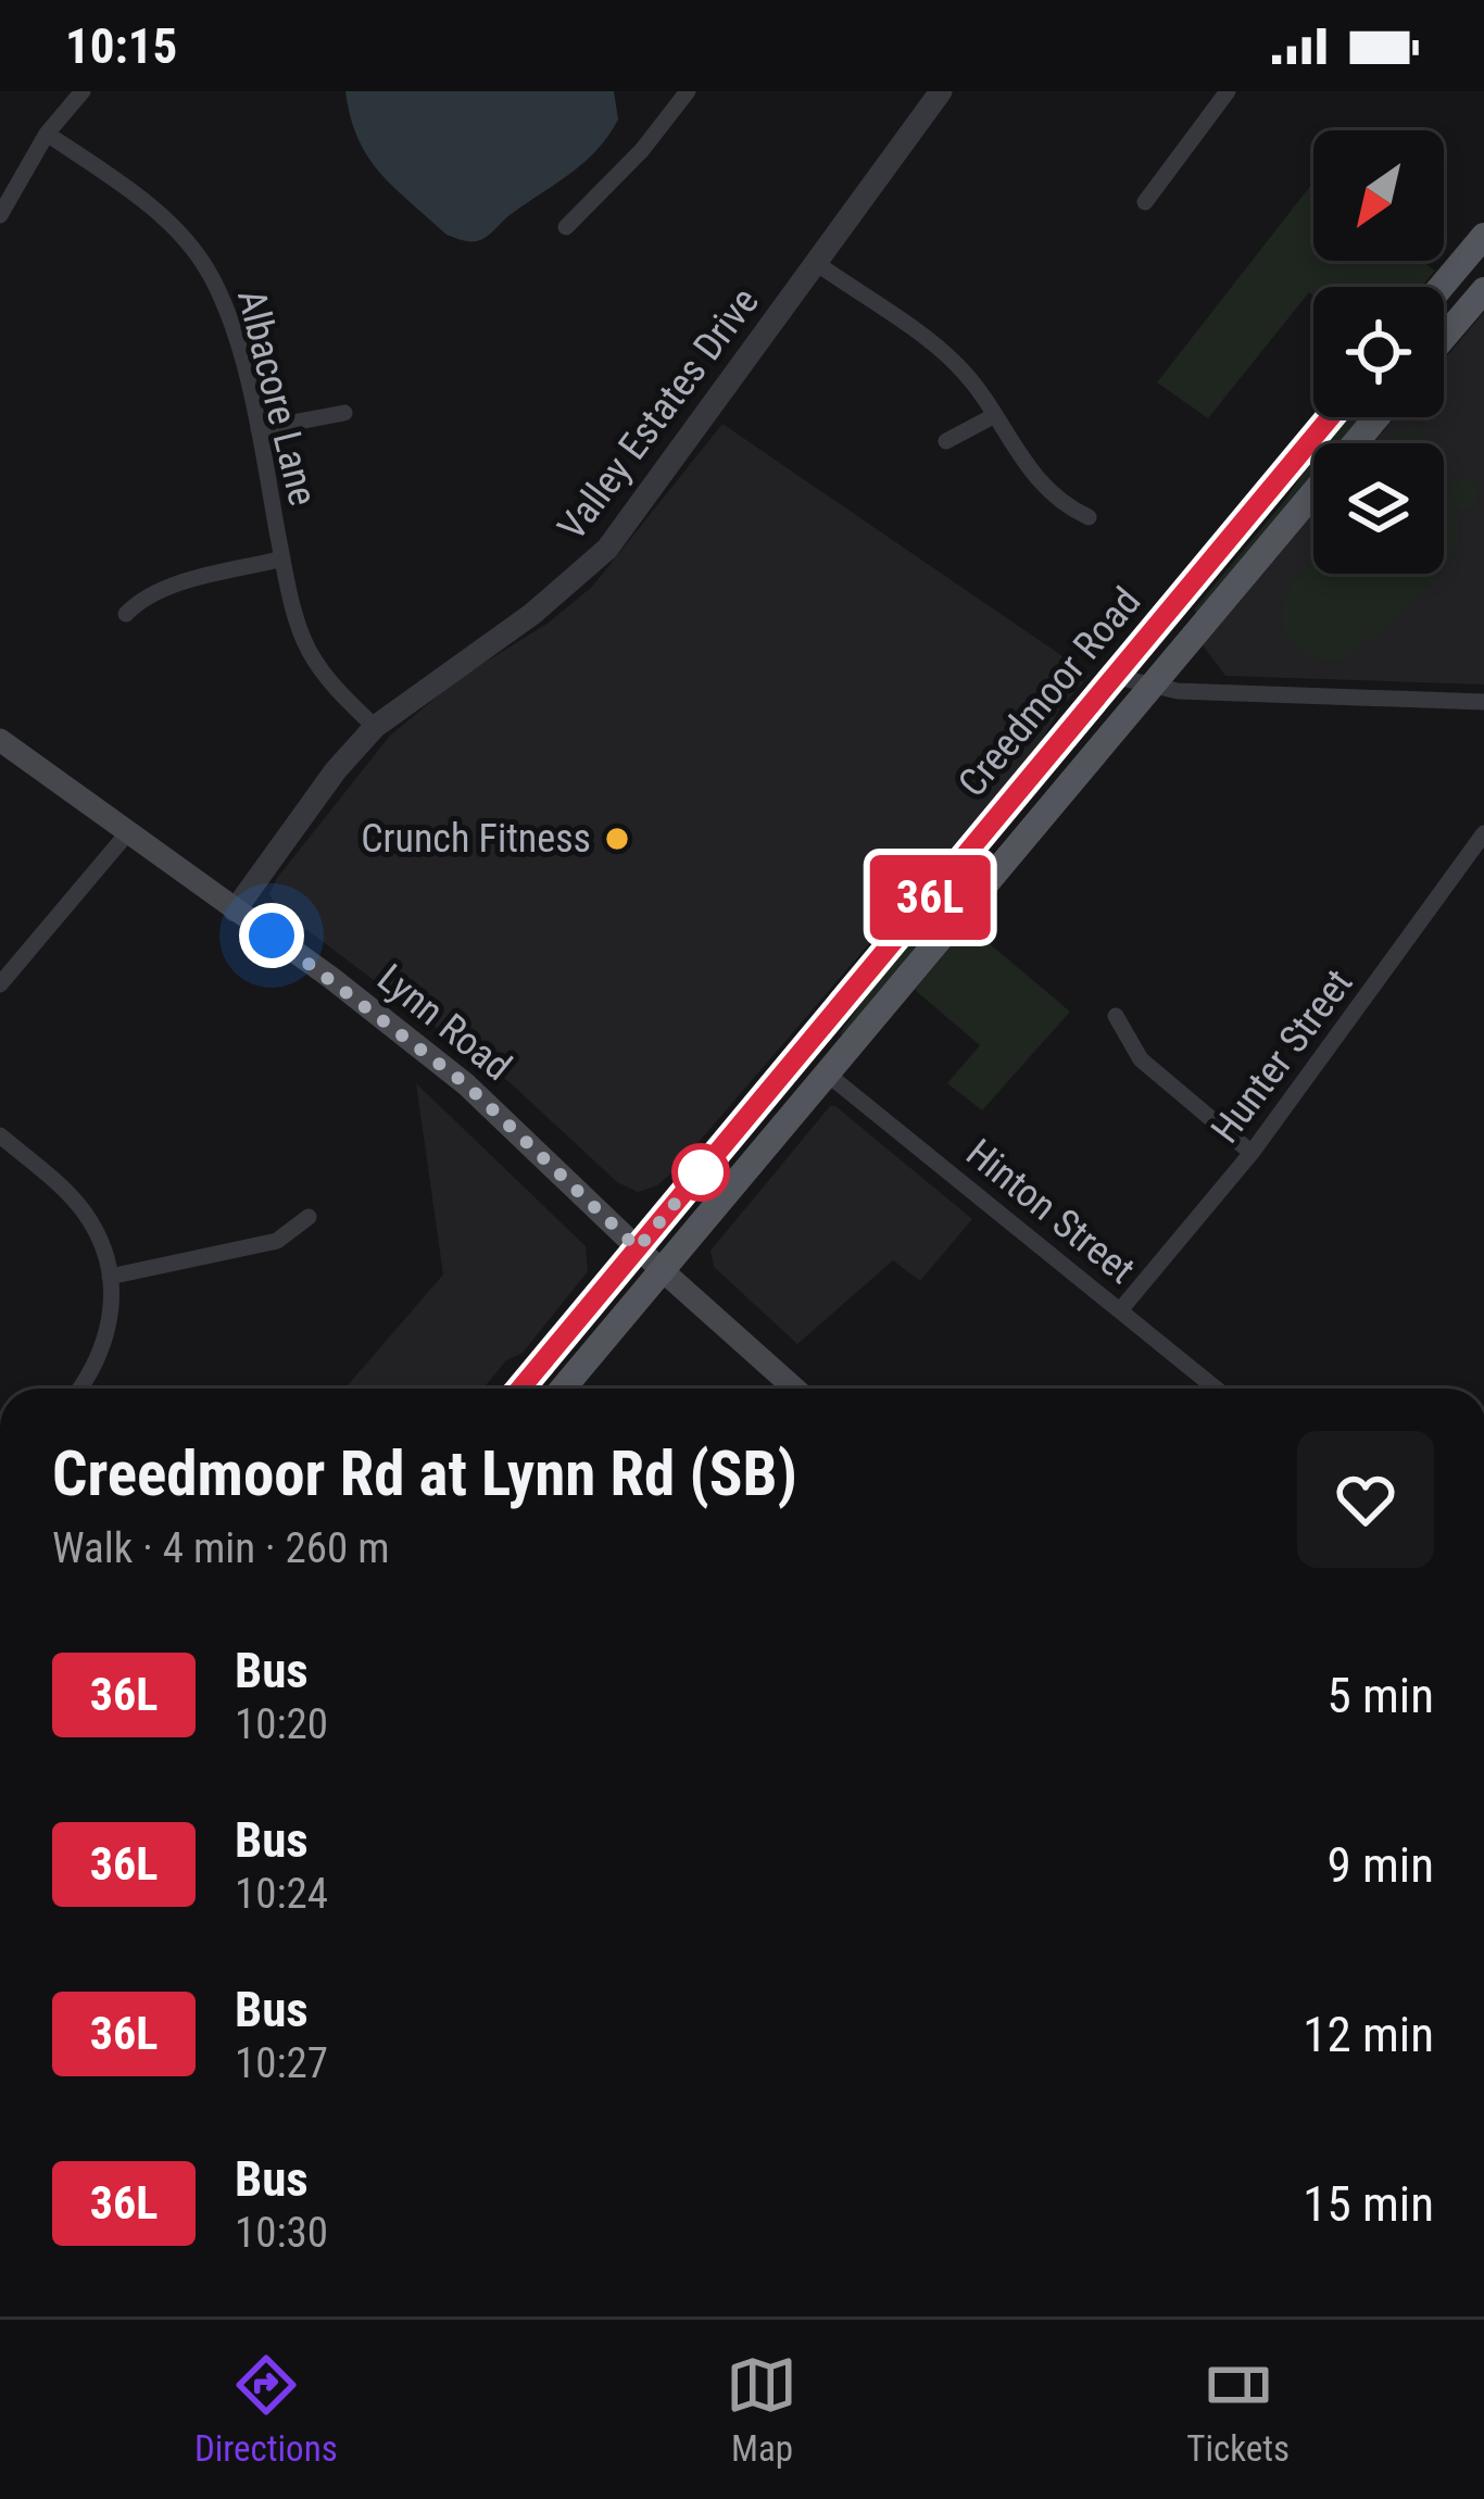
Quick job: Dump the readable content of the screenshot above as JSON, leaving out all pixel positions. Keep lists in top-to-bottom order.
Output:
{
  "streets": {
    "main road": ["Creedmoor Road", "Lynn Road"],
    "street": [
      "Albacore Lane",
      "Valley Estates Drive",
      "Hunter Street",
      "Hinton Street"
    ]
  },
  "crossings": [
    ["Albacore Lane", "Valley Estates Drive"],
    ["Valley Estates Drive", "Lynn Road"],
    ["Creedmoor Road", "Lynn Road"],
    ["Creedmoor Road", "Hinton Street"],
    ["Hunter Street", "Hinton Street"]
  ],
  "places": ["Crunch Fitness"],
  "lines": ["bus line 36L"],
  "north": "bottom left",
  "page": {
    "status": "10:15",
    "on_map": "36L",
    "heading": ["Creedmoor Rd at Lynn Rd (SB)", "Walk · 4 min · 260 m"],
    "list": [
      {
        "mark": "36L",
        "name": "Bus",
        "note": "10:20",
        "value": "5 min"
      },
      {
        "mark": "36L",
        "name": "Bus",
        "note": "10:24",
        "value": "9 min"
      },
      {
        "mark": "36L",
        "name": "Bus",
        "note": "10:27",
        "value": "12 min"
      },
      {
        "mark": "36L",
        "name": "Bus",
        "note": "10:30",
        "value": "15 min"
      }
    ],
    "tabs": ["Directions", "Map", "Tickets"]
  }
}
